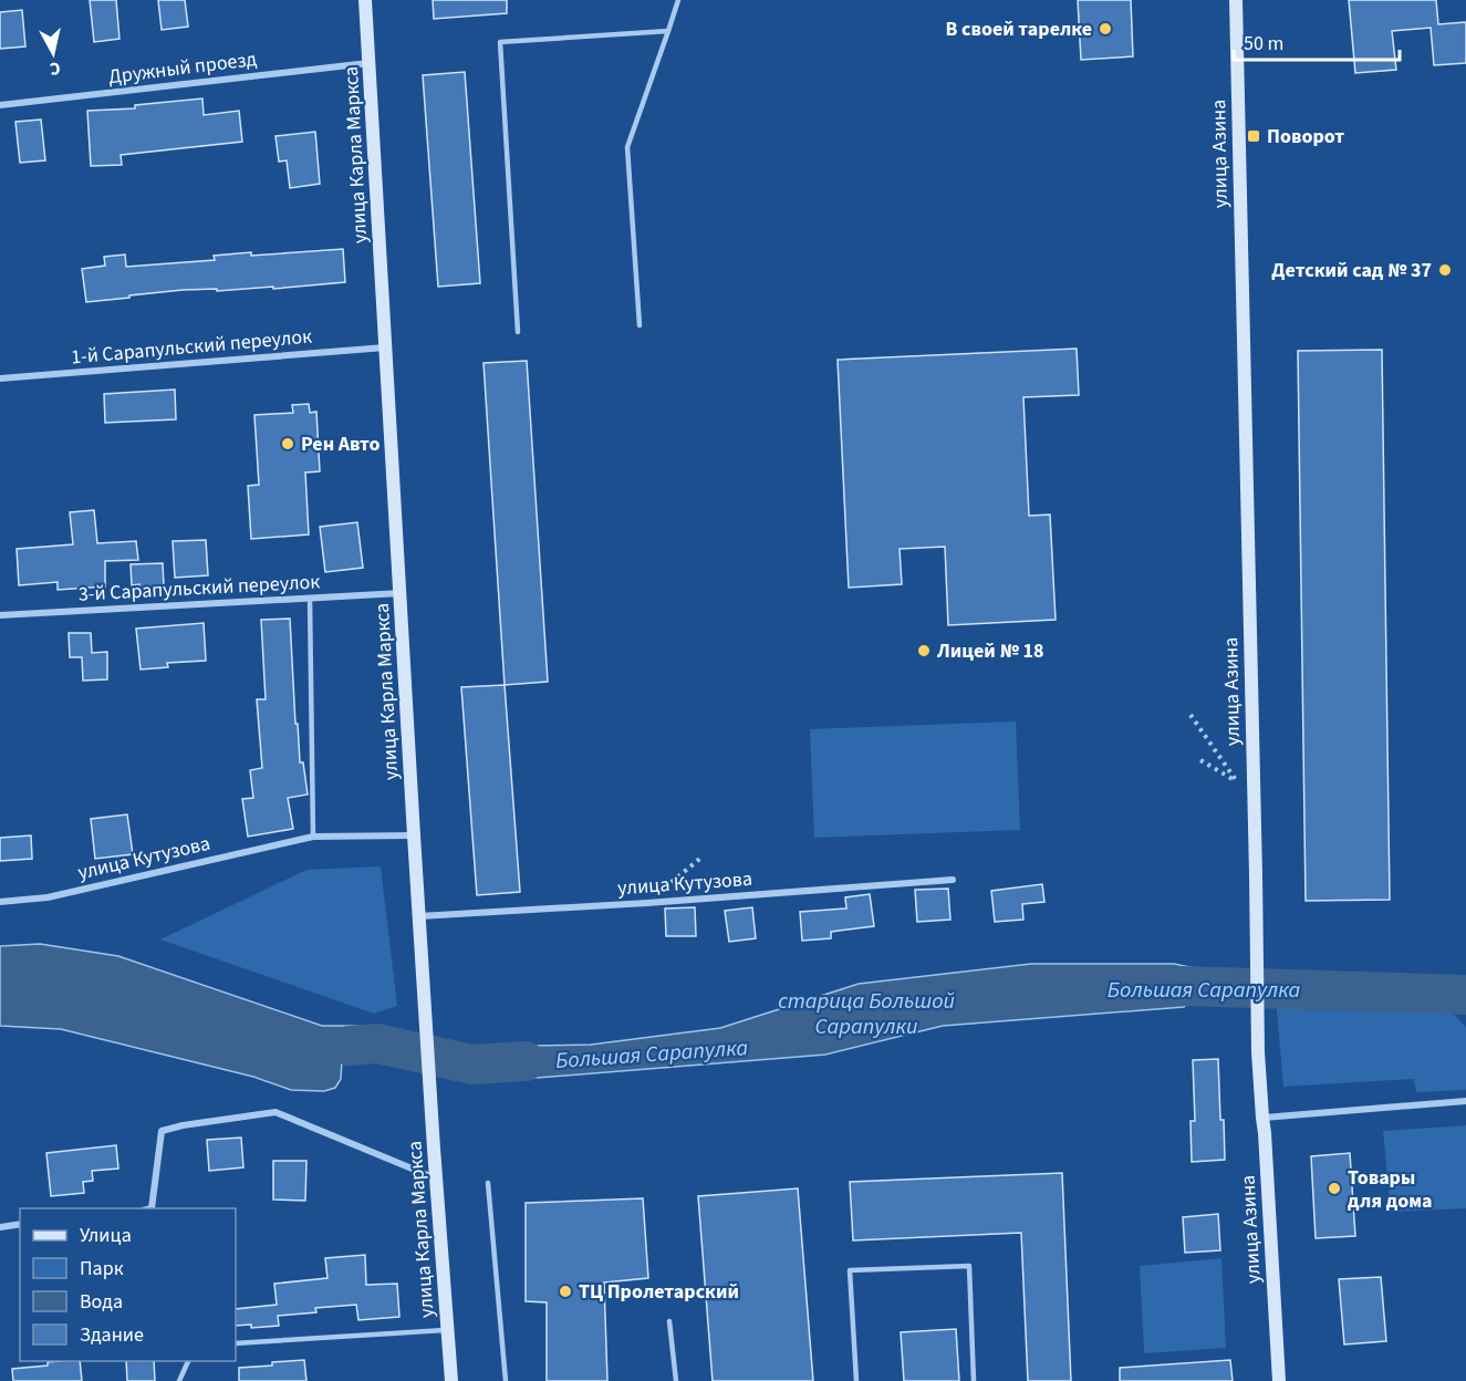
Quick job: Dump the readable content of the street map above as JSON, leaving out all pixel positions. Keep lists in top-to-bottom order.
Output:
{
  "streets": {
    "main road": ["улица Азина", "улица Карла Маркса"],
    "street": [
      "Дружный проезд",
      "1-й Сарапульский переулок",
      "3-й Сарапульский переулок",
      "улица Кутузова"
    ]
  },
  "crossings": [
    ["Дружный проезд", "улица Карла Маркса"],
    ["улица Карла Маркса", "1-й Сарапульский переулок"],
    ["улица Карла Маркса", "3-й Сарапульский переулок"],
    ["улица Карла Маркса", "улица Кутузова"]
  ],
  "water": ["Большая Сарапулка", "старица Большой Сарапулки"],
  "places": {
    "other": [
      "В своей тарелке",
      "Детский сад № 37",
      "Рен Авто",
      "Лицей № 18",
      "Товары для дома",
      "ТЦ Пролетарский"
    ],
    "transit": ["Поворот"]
  },
  "legend": [
    "Улица",
    "Парк",
    "Вода",
    "Здание"
  ],
  "scale_bar": "50 m",
  "north": "bottom"
}
